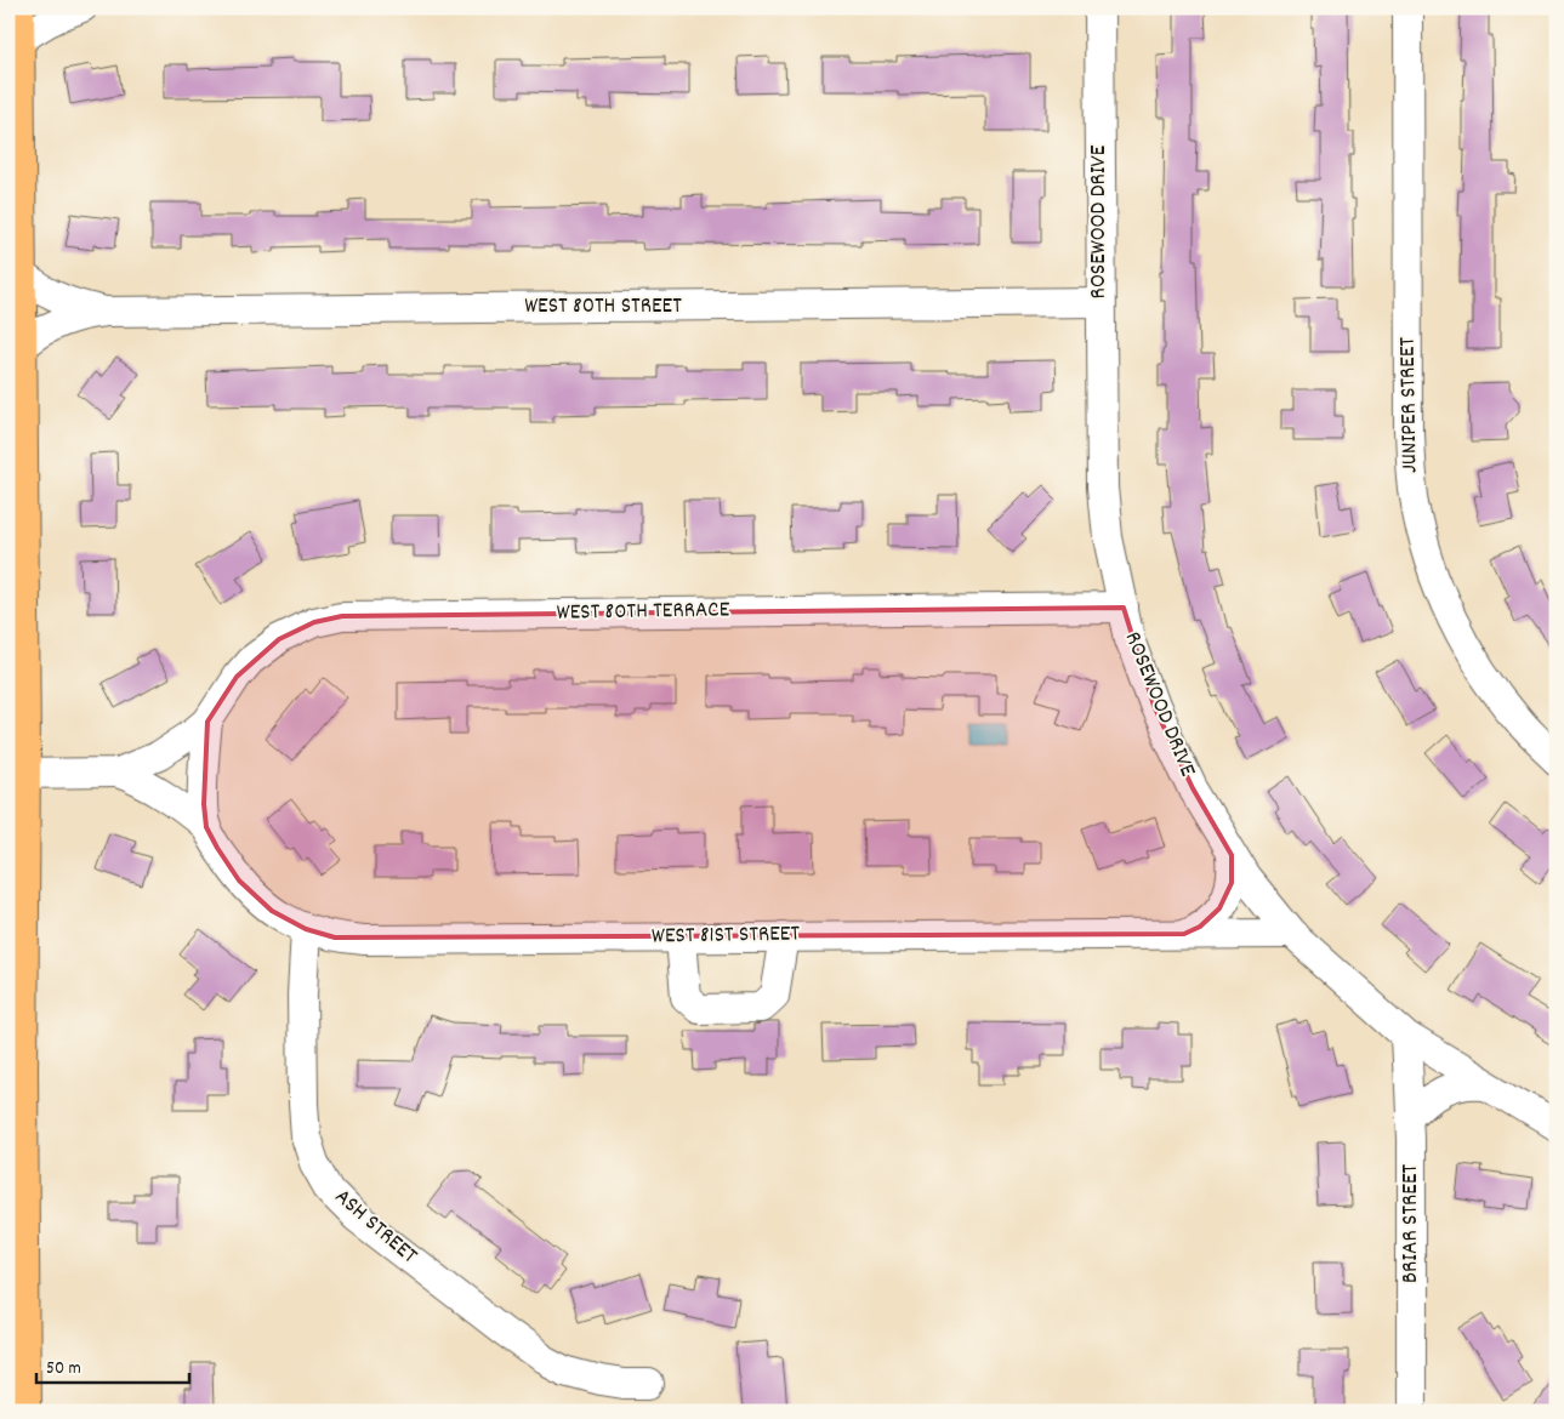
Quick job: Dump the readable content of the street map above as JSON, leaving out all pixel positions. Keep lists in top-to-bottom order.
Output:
{
  "streets": {
    "street": [
      "ROSEWOOD DRIVE",
      "WEST 80TH STREET",
      "JUNIPER STREET",
      "WEST 80TH TERRACE",
      "WEST 81ST STREET",
      "BRIAR STREET",
      "ASH STREET"
    ]
  },
  "crossings": [
    ["ROSEWOOD DRIVE", "WEST 80TH STREET"],
    ["ROSEWOOD DRIVE", "WEST 80TH TERRACE"],
    ["ROSEWOOD DRIVE", "WEST 81ST STREET"],
    ["ROSEWOOD DRIVE", "BRIAR STREET"],
    ["WEST 80TH TERRACE", "WEST 81ST STREET"],
    ["WEST 81ST STREET", "ASH STREET"]
  ],
  "scale_bar": "50 m"
}
